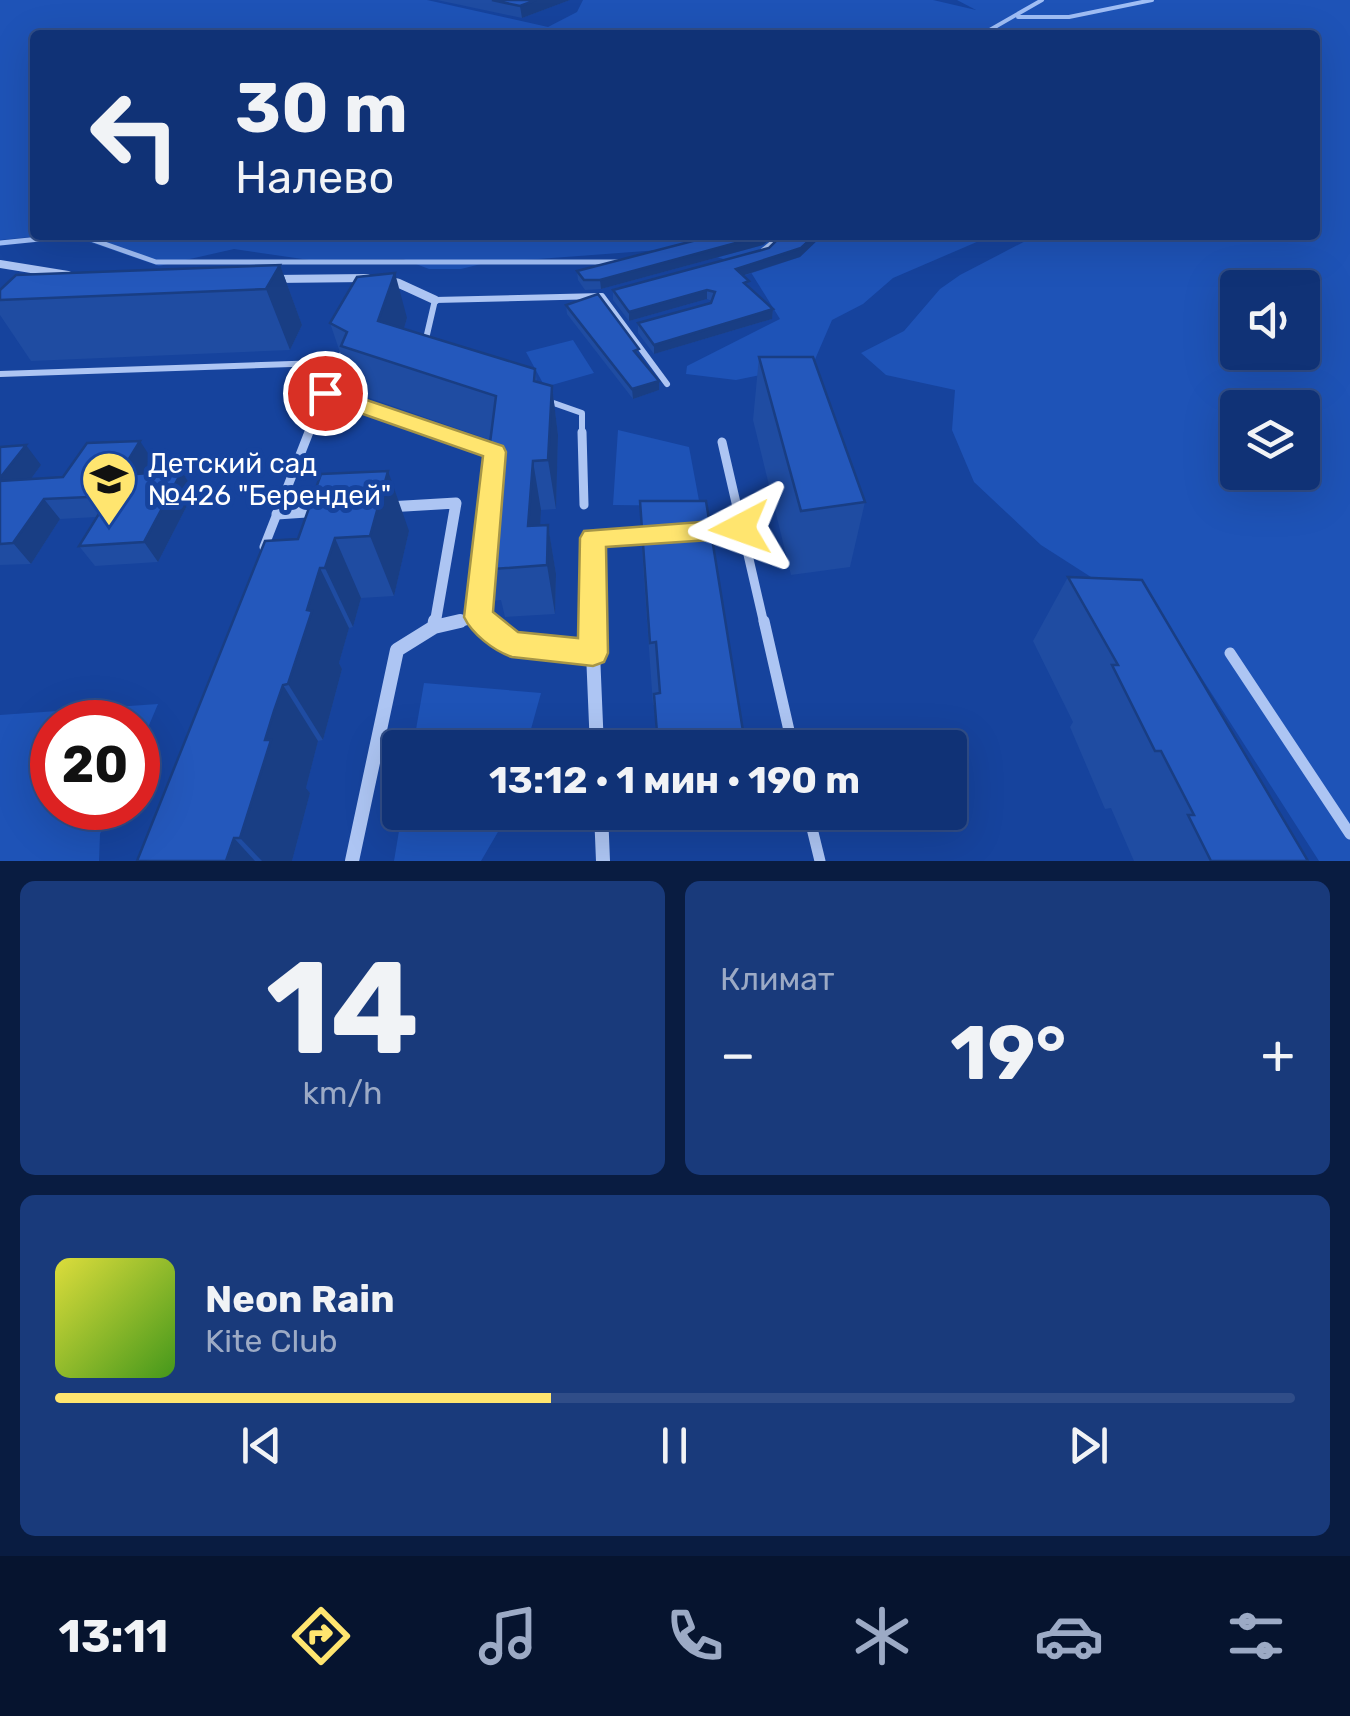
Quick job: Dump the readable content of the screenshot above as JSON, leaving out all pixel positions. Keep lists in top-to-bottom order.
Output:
{
  "places": {
    "school or university": ["Детский сад №426 \"Берендей\""]
  },
  "page": {
    "turn": ["30 m", "Налево"],
    "limit": "20",
    "trip": "13:12 · 1 мин · 190 m",
    "tile": [
      ["14", "km/h"],
      "Климат"
    ],
    "heat": ["−", "19°", "+"],
    "song": ["Neon Rain", "Kite Club"],
    "tabs": "13:11"
  }
}
